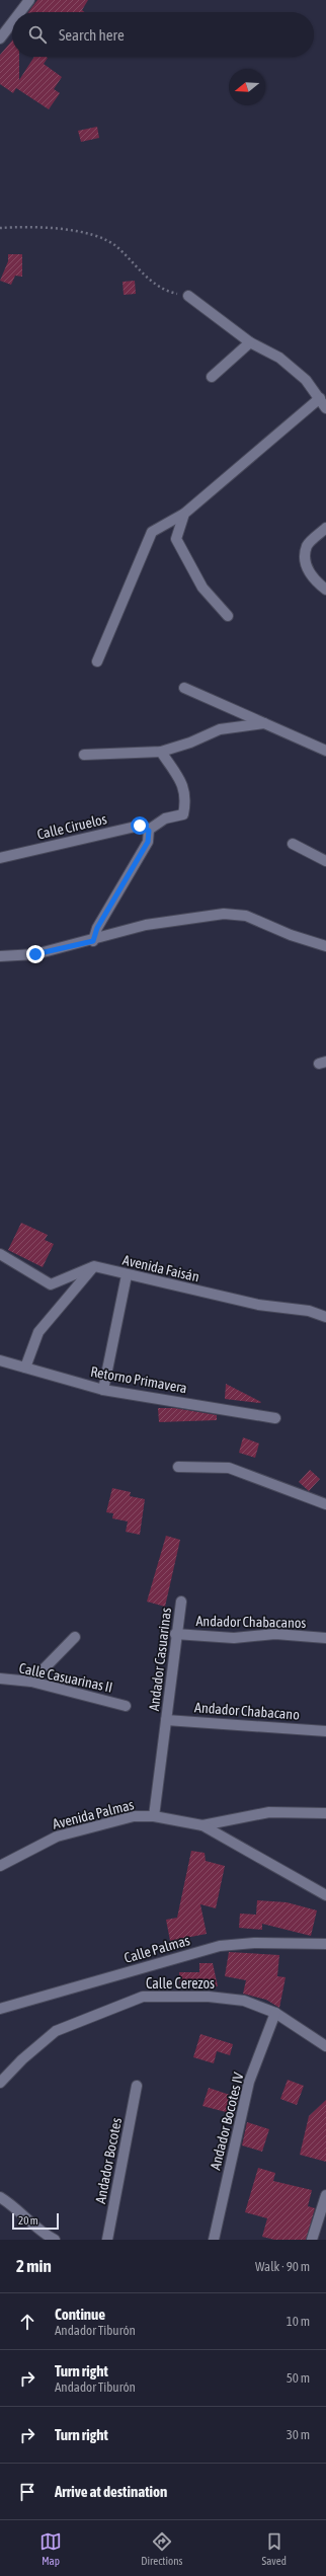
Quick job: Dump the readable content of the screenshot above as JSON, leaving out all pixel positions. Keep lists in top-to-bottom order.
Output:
{
  "streets": {
    "street": [
      "Calle Ciruelos",
      "Avenida Faisán",
      "Retorno Primavera",
      "Andador Chabacanos",
      "Andador Casuarinas",
      "Calle Casuarinas II",
      "Andador Chabacano",
      "Avenida Palmas",
      "Calle Palmas",
      "Calle Cerezos",
      "Andador Bocotes IV",
      "Andador Bocotes"
    ]
  },
  "crossings": [
    ["Andador Chabacanos", "Andador Casuarinas"],
    ["Andador Casuarinas", "Andador Chabacano"],
    ["Andador Casuarinas", "Avenida Palmas"],
    ["Calle Cerezos", "Andador Bocotes IV"]
  ],
  "scale_bar": "20 m",
  "north": "left",
  "page": {
    "search": "Search here",
    "scale": "20 m",
    "heading": ["2 min", "Walk · 90 m"],
    "list": [
      ["Continue", "Andador Tiburón", "10 m"],
      ["Turn right", "Andador Tiburón", "50 m"],
      ["Turn right", "30 m"],
      "Arrive at destination"
    ],
    "nav": ["Map", "Directions", "Saved"]
  }
}
